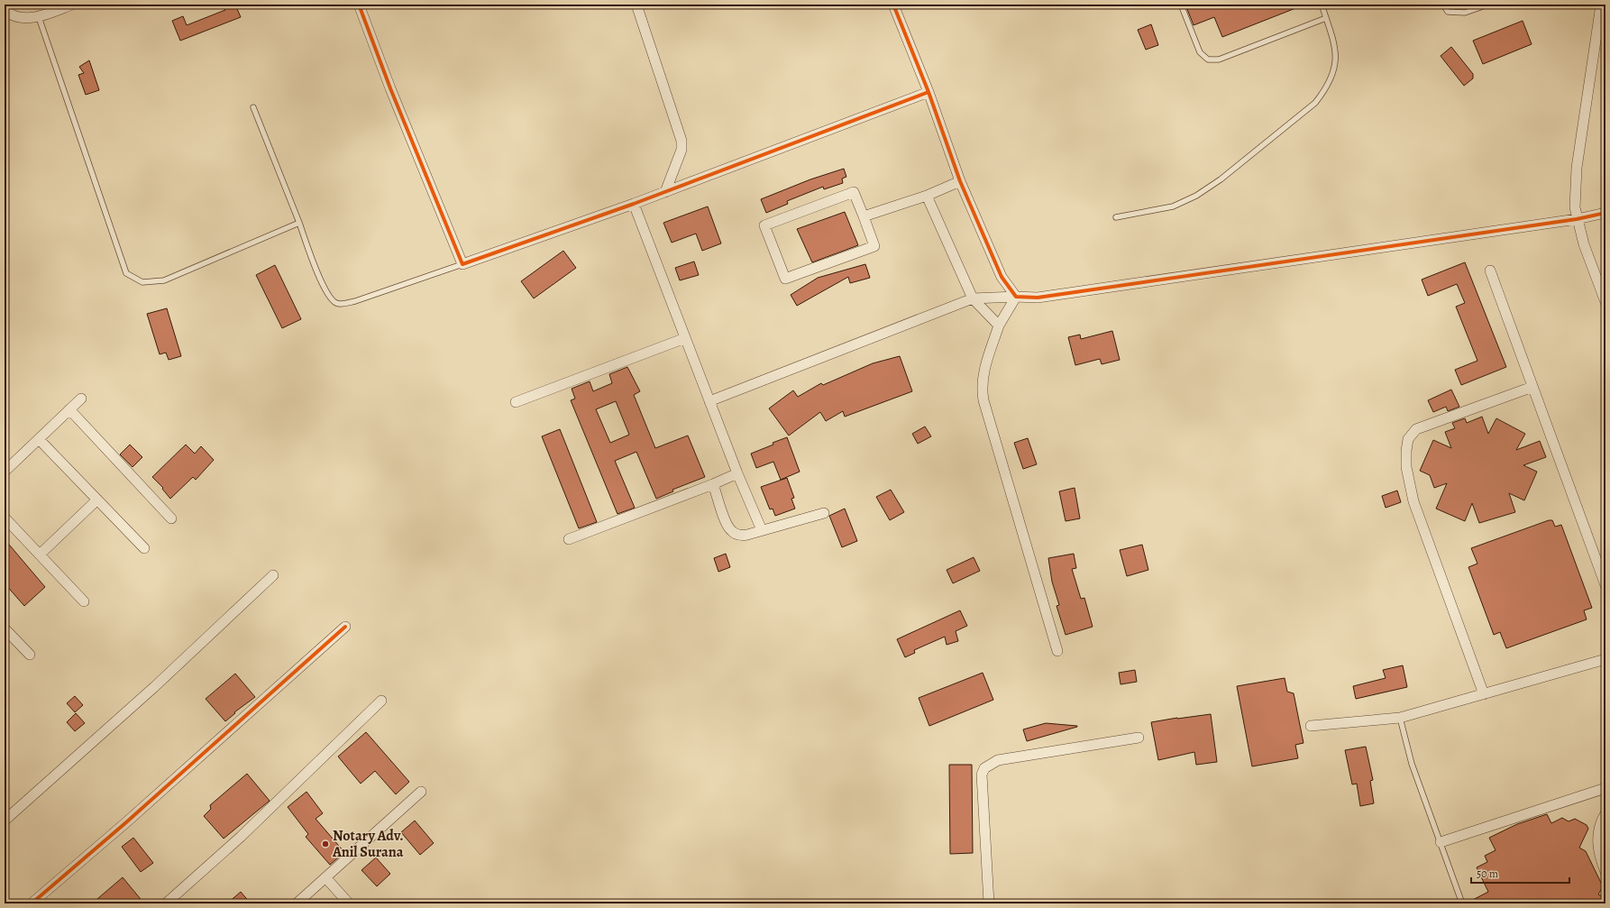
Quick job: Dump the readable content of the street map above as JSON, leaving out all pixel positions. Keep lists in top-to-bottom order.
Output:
{
  "places": ["Notary Adv. Anil Surana"],
  "scale_bar": "50 m"
}
